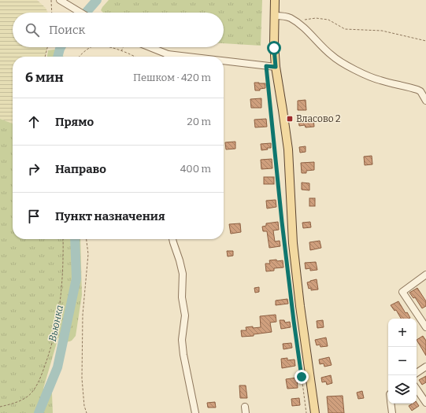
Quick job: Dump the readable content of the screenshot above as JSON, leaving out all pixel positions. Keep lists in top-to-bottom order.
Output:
{
  "water": ["Вьюнка"],
  "places": {
    "transit": ["Власово 2"]
  },
  "page": {
    "search": "Поиск",
    "heading": ["6 мин", "Пешком · 420 m"],
    "list": [
      ["Прямо", "20 m"],
      ["Направо", "400 m"],
      "Пункт назначения"
    ],
    "map_buttons": ["+", "−"]
  }
}
